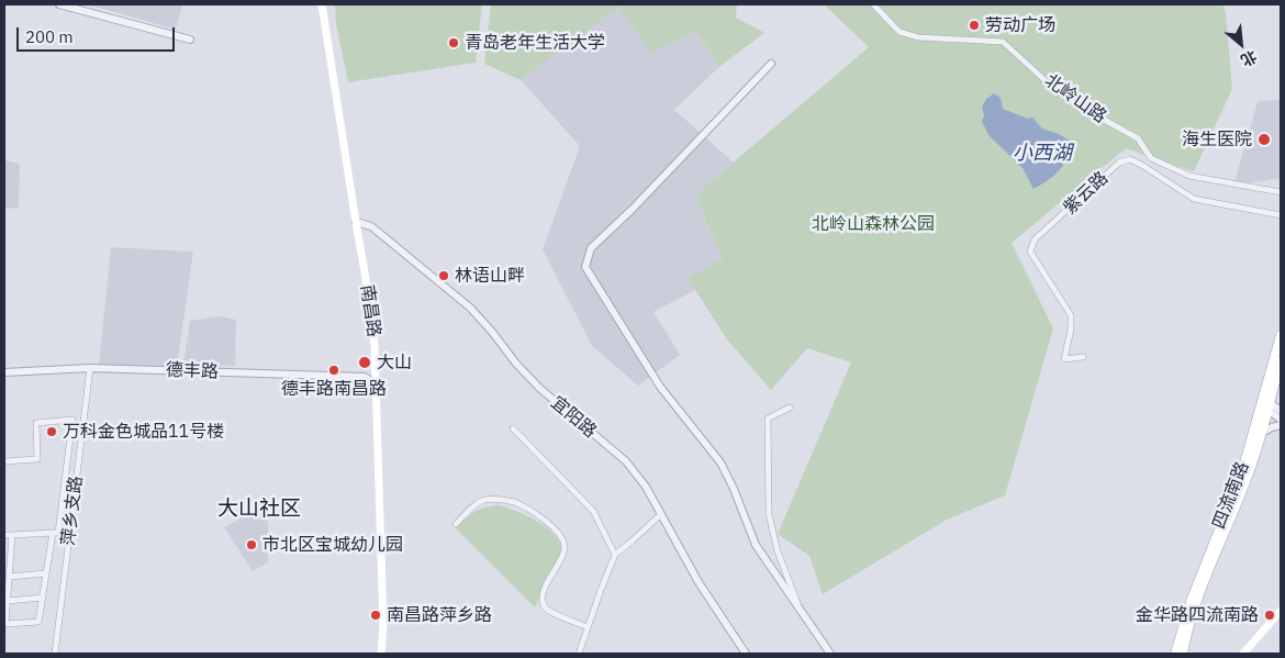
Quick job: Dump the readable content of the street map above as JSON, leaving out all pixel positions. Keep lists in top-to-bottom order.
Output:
{
  "streets": {
    "main road": ["南昌路", "四流南路"],
    "street": [
      "北岭山路",
      "紫云路",
      "德丰路",
      "宜阳路",
      "萍乡支路"
    ]
  },
  "crossings": [
    ["南昌路", "德丰路"],
    ["南昌路", "宜阳路"],
    ["德丰路", "萍乡支路"]
  ],
  "districts": ["大山社区"],
  "water": ["小西湖"],
  "parks": ["北岭山森林公园"],
  "places": [
    "劳动广场",
    "青岛老年生活大学",
    "海生医院",
    "林语山畔",
    "大山",
    "德丰路南昌路",
    "万科金色城品11号楼",
    "市北区宝城幼儿园",
    "南昌路萍乡路",
    "金华路四流南路"
  ],
  "scale_bar": "200 m",
  "north": "bottom right"
}
